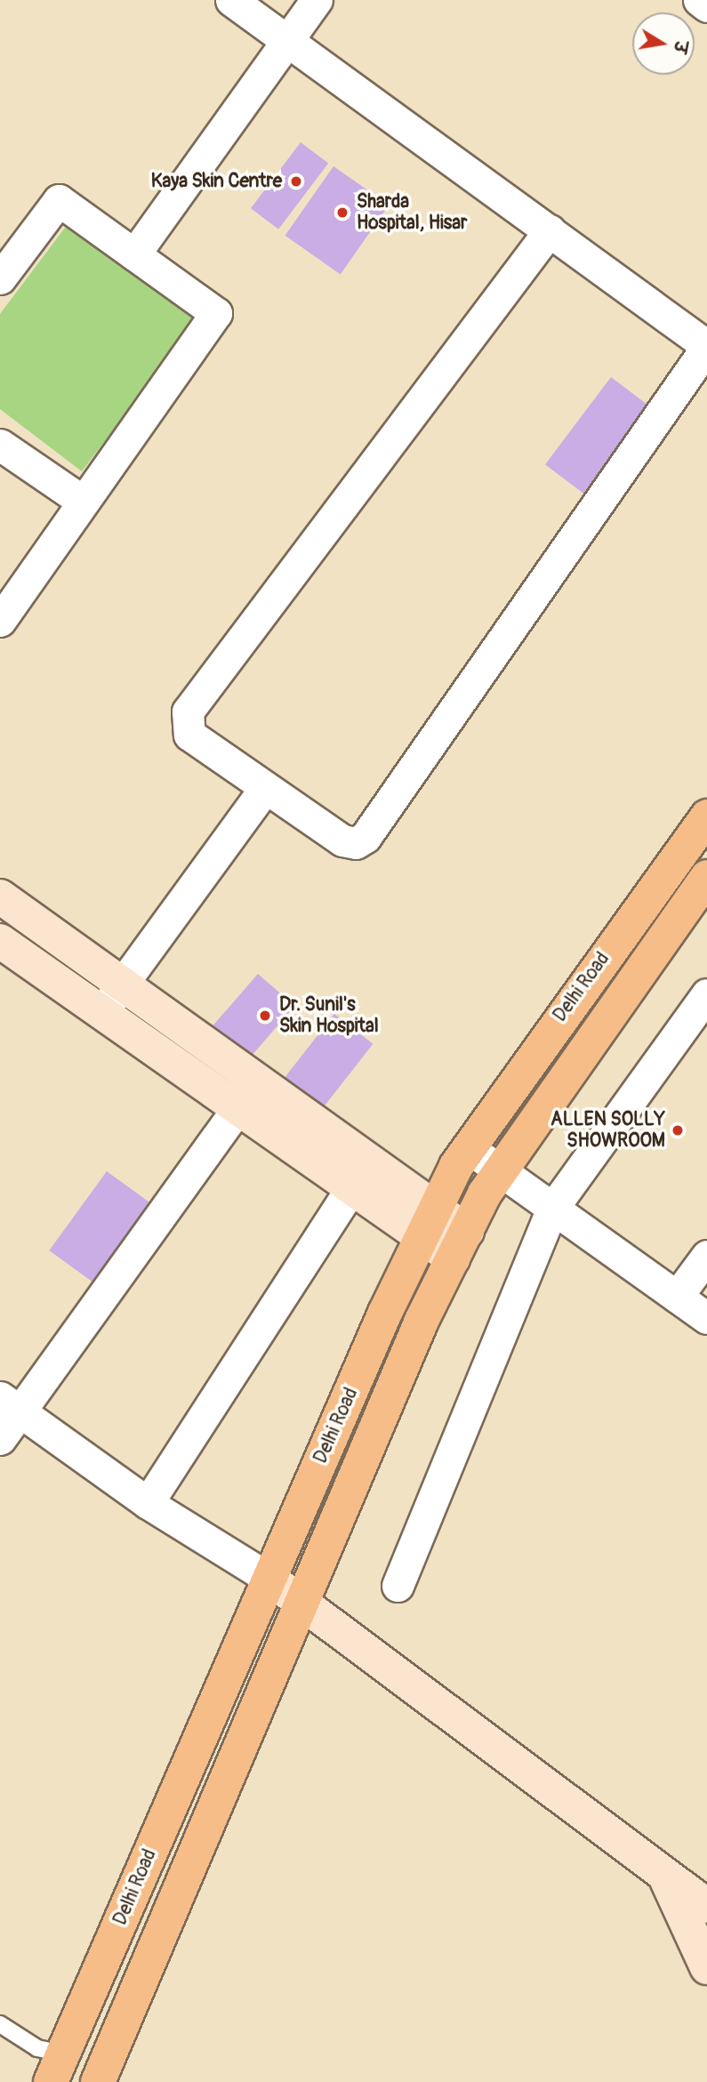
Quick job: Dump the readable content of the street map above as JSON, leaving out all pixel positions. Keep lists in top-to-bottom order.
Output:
{
  "streets": {
    "main road": ["Delhi Road"]
  },
  "places": [
    "Kaya Skin Centre",
    "Sharda Hospital, Hisar",
    "Dr. Sunil's Skin Hospital",
    "ALLEN SOLLY SHOWROOM"
  ],
  "north": "right"
}
